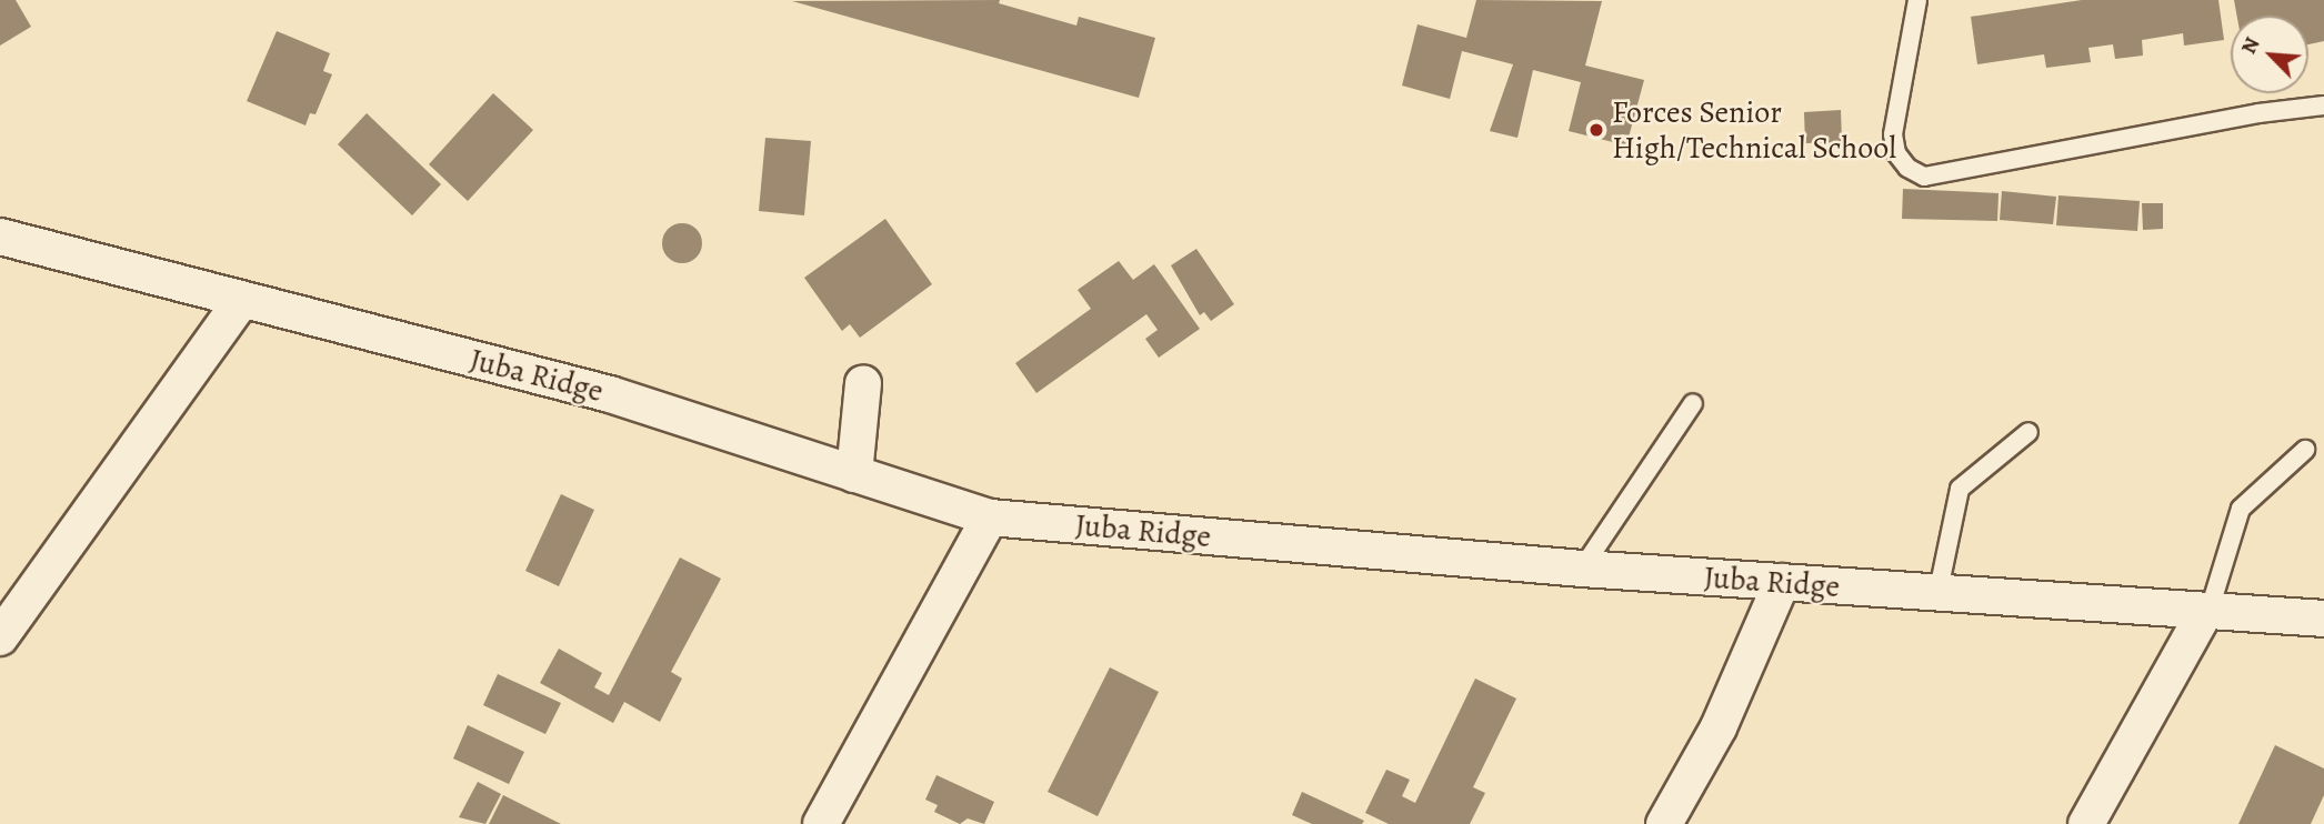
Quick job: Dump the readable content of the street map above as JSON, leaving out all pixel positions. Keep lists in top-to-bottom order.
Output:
{
  "streets": {
    "street": ["Juba Ridge"]
  },
  "places": ["Forces Senior High/Technical School"],
  "north": "top left"
}
